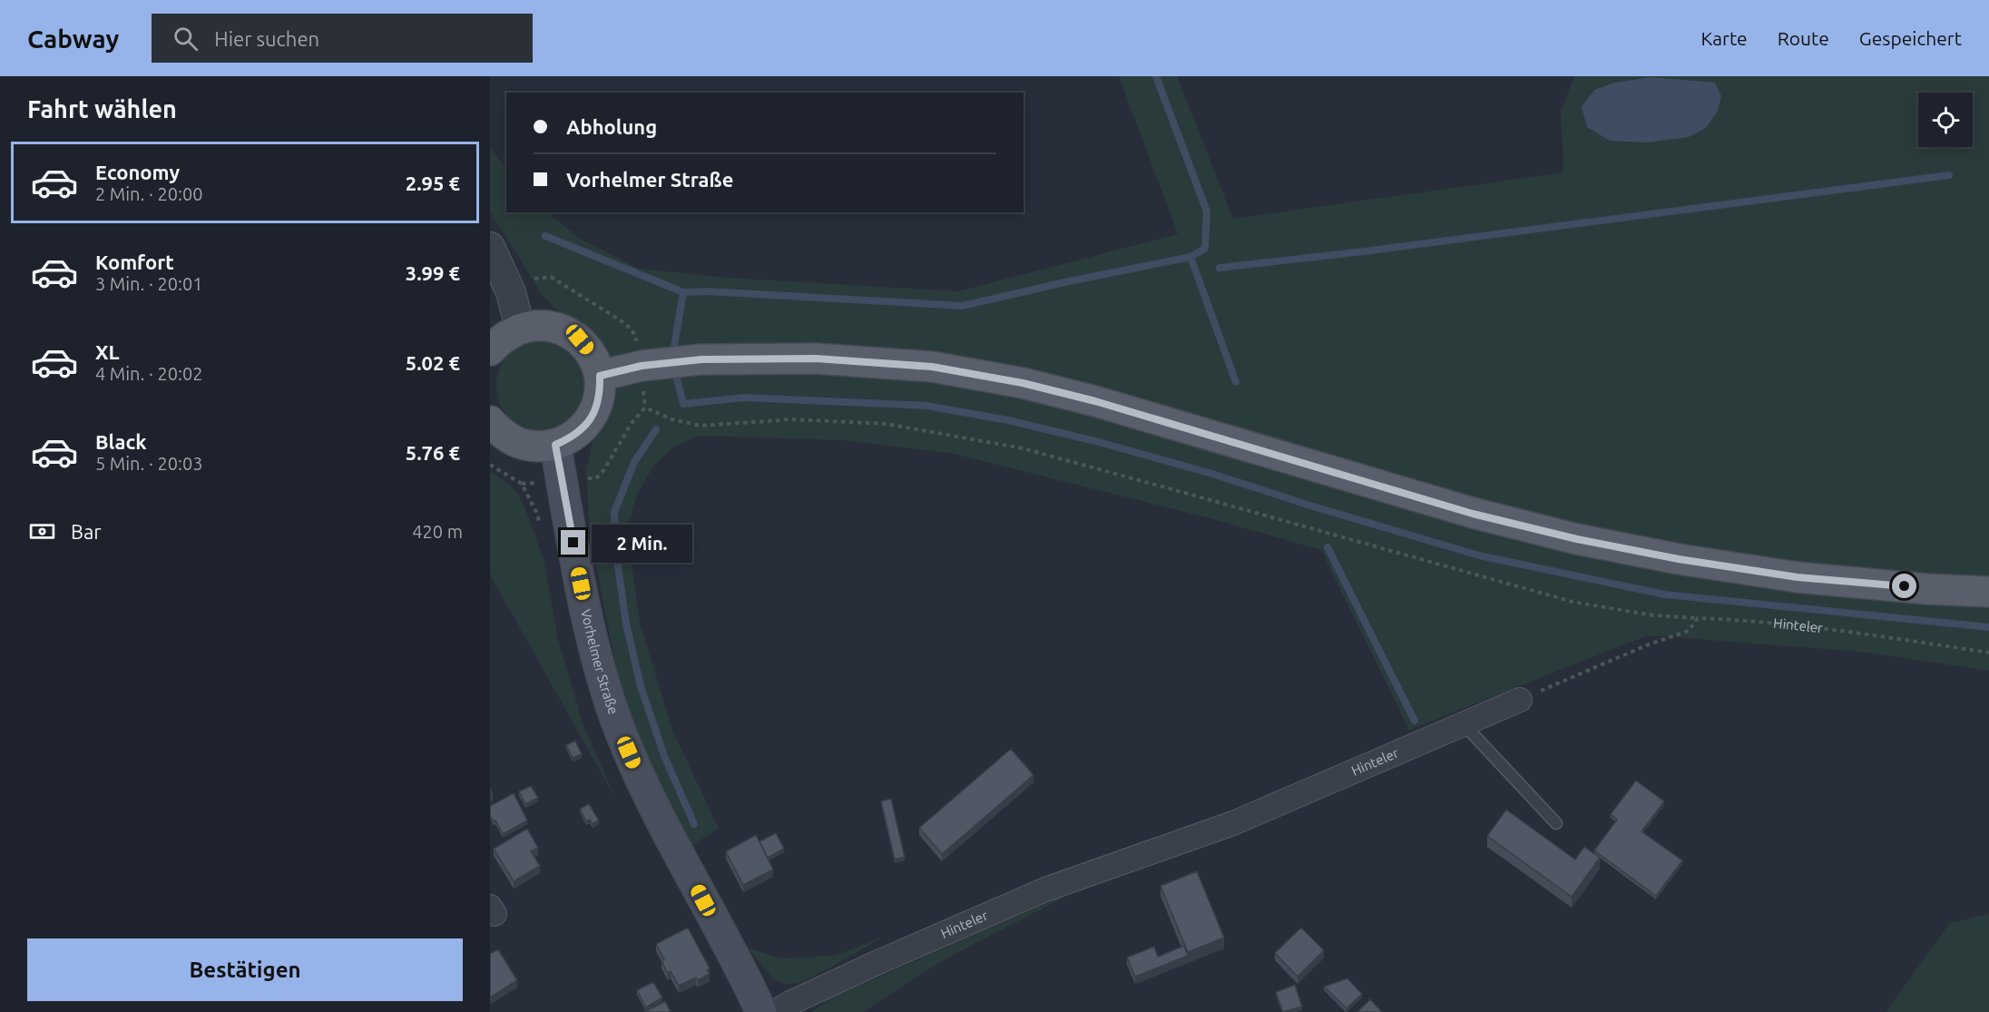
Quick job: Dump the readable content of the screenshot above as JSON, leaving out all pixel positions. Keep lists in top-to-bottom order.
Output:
{
  "streets": {
    "main road": ["Vorhelmer Straße"],
    "street": ["Hinteler"]
  },
  "crossings": [
    ["Hinteler", "Vorhelmer Straße"]
  ],
  "page": {
    "header": "Cabway",
    "search": "Hier suchen",
    "nav": ["Karte", "Route", "Gespeichert"],
    "heading": "Fahrt wählen",
    "banner": ["Abholung", "Vorhelmer Straße"],
    "list": [
      {
        "name": "Economy",
        "note": "2 Min. · 20:00",
        "value": "2.95 €"
      },
      {
        "name": "Komfort",
        "note": "3 Min. · 20:01",
        "value": "3.99 €"
      },
      {
        "name": "XL",
        "note": "4 Min. · 20:02",
        "value": "5.02 €"
      },
      {
        "name": "Black",
        "note": "5 Min. · 20:03",
        "value": "5.76 €"
      }
    ],
    "pay": ["Bar", "420 m"],
    "bubble": "2 Min.",
    "buttons": "Bestätigen"
  }
}
